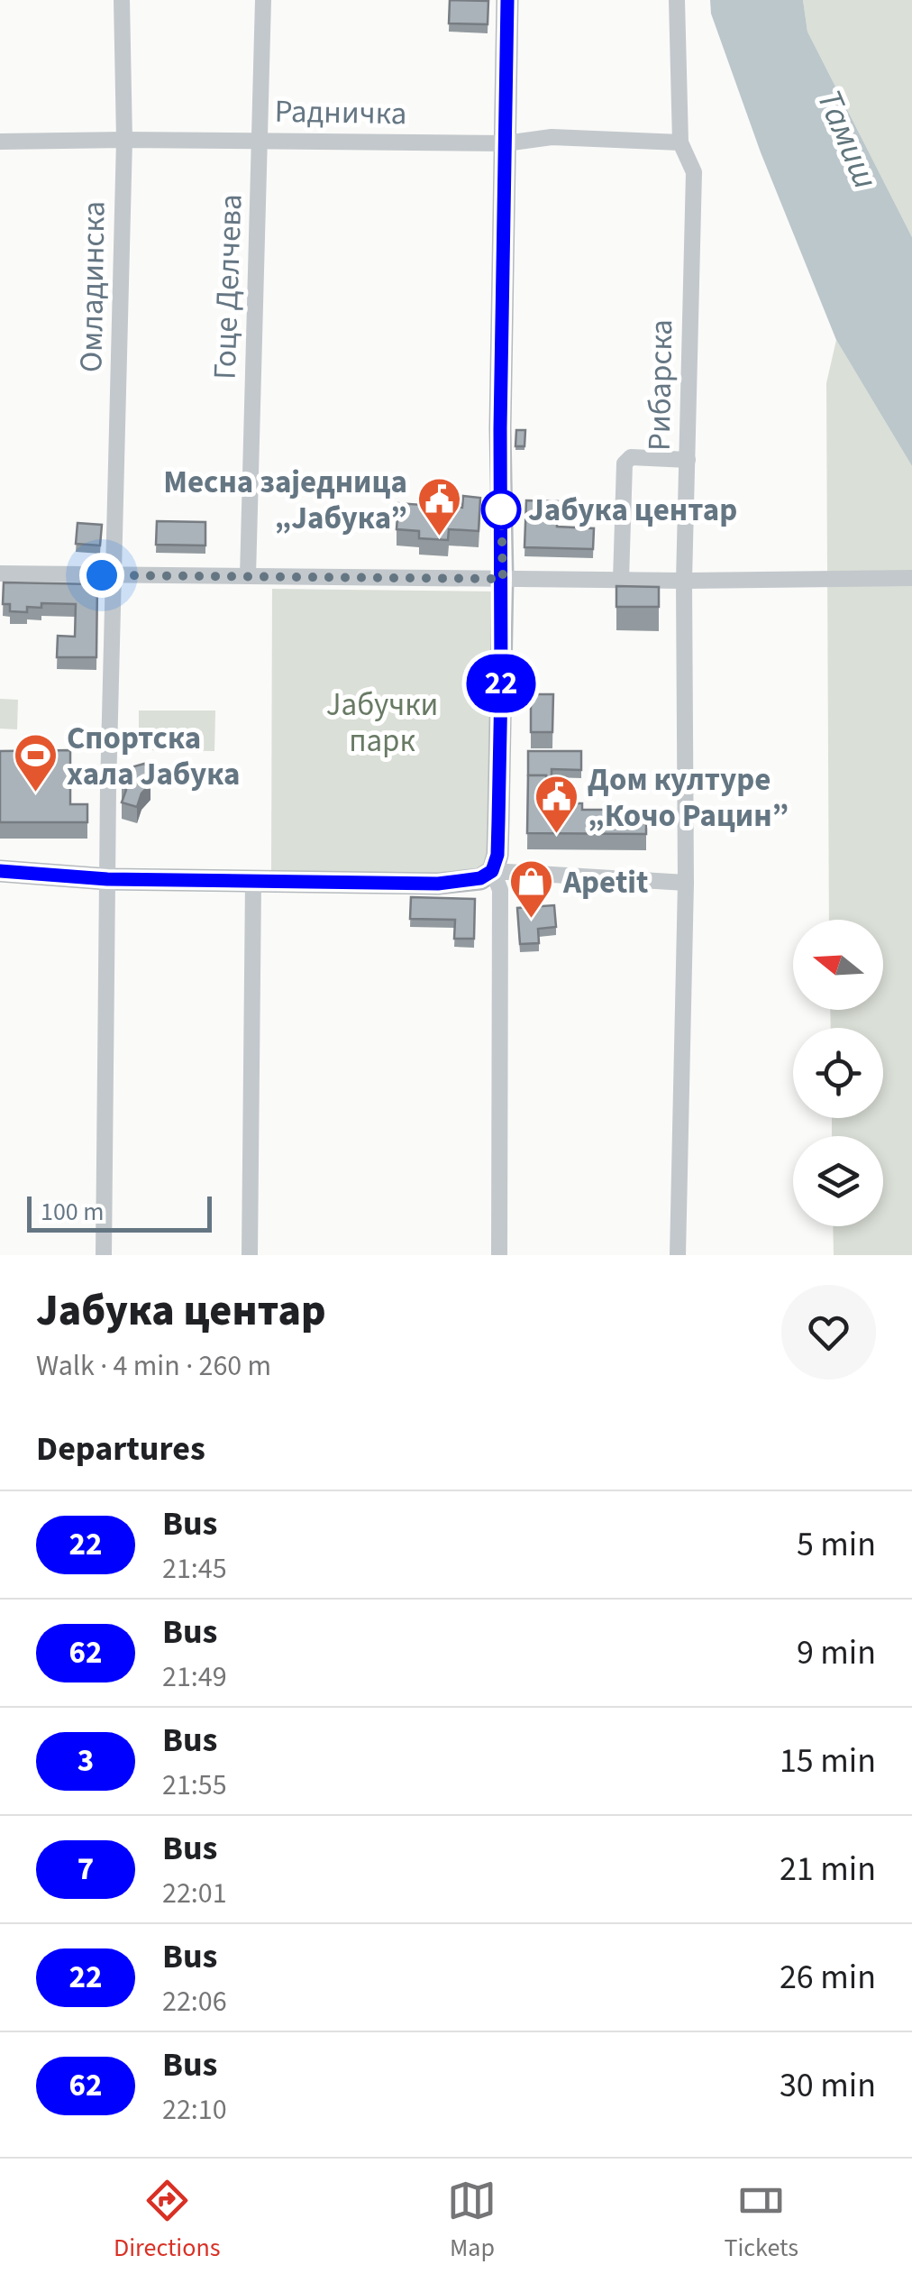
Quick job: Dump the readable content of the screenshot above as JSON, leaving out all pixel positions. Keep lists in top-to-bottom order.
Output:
{
  "streets": {
    "street": [
      "Радничка",
      "Омладинска",
      "Гоце Делчева",
      "Рибарска"
    ]
  },
  "crossings": [
    ["Радничка", "Омладинска"],
    ["Радничка", "Гоце Делчева"],
    ["Радничка", "Рибарска"]
  ],
  "water": ["Тамиш"],
  "parks": ["Јабучки парк"],
  "places": {
    "other": ["Јабука центар"],
    "public building": ["Месна заједница „Јабука”", "Дом културе „Кочо Рацин”"],
    "sports": ["Спортска хала Јабука"],
    "shop": ["Apetit"]
  },
  "lines": ["bus line 22"],
  "scale_bar": "100 m",
  "north": "left",
  "page": {
    "on_map": "22",
    "scale": "100 m",
    "heading": [
      ["Јабука центар", "Walk · 4 min · 260 m"],
      "Departures"
    ],
    "list": [
      {
        "mark": "22",
        "name": "Bus",
        "note": "21:45",
        "value": "5 min"
      },
      {
        "mark": "62",
        "name": "Bus",
        "note": "21:49",
        "value": "9 min"
      },
      {
        "mark": "3",
        "name": "Bus",
        "note": "21:55",
        "value": "15 min"
      },
      {
        "mark": "7",
        "name": "Bus",
        "note": "22:01",
        "value": "21 min"
      },
      {
        "mark": "22",
        "name": "Bus",
        "note": "22:06",
        "value": "26 min"
      },
      {
        "mark": "62",
        "name": "Bus",
        "note": "22:10",
        "value": "30 min"
      }
    ],
    "tabs": ["Directions", "Map", "Tickets"]
  }
}
